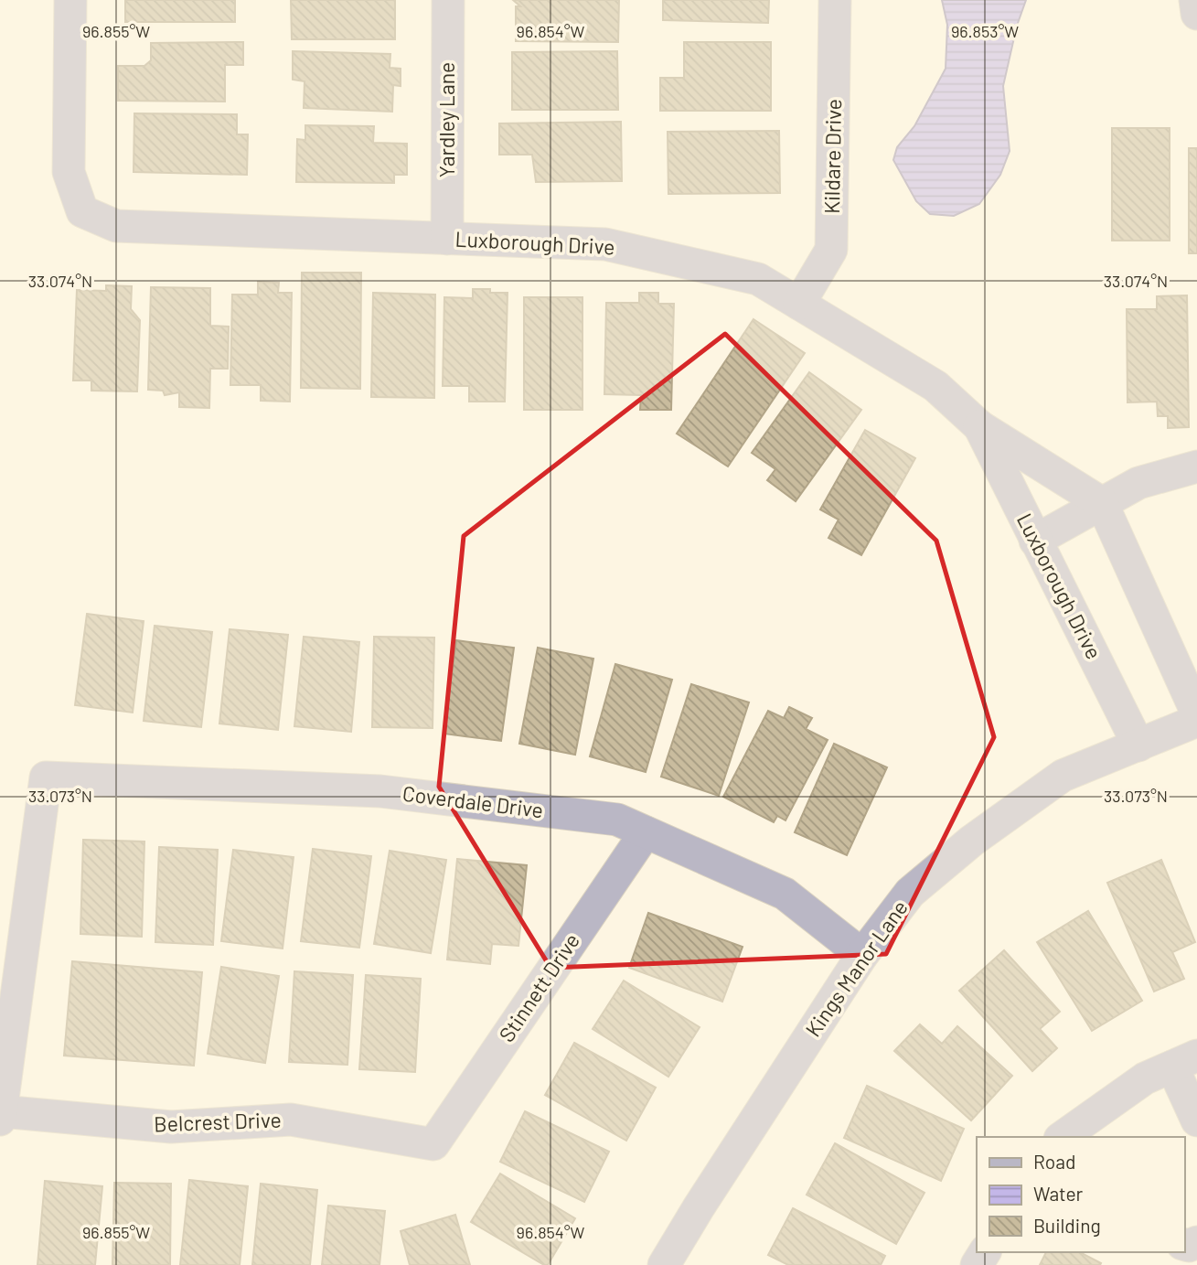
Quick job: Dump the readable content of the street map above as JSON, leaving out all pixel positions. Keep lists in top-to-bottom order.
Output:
{
  "streets": {
    "street": [
      "Yardley Lane",
      "Kildare Drive",
      "Luxborough Drive",
      "Coverdale Drive",
      "Kings Manor Lane",
      "Stinnett Drive",
      "Belcrest Drive"
    ]
  },
  "crossings": [
    ["Yardley Lane", "Luxborough Drive"],
    ["Kildare Drive", "Luxborough Drive"],
    ["Luxborough Drive", "Kings Manor Lane"],
    ["Coverdale Drive", "Kings Manor Lane"],
    ["Coverdale Drive", "Stinnett Drive"],
    ["Coverdale Drive", "Belcrest Drive"],
    ["Stinnett Drive", "Belcrest Drive"]
  ],
  "legend": ["Road", "Water", "Building"],
  "coordinates": [
    "96.855°W",
    "96.854°W",
    "96.853°W",
    "33.074°N",
    "33.073°N"
  ]
}
